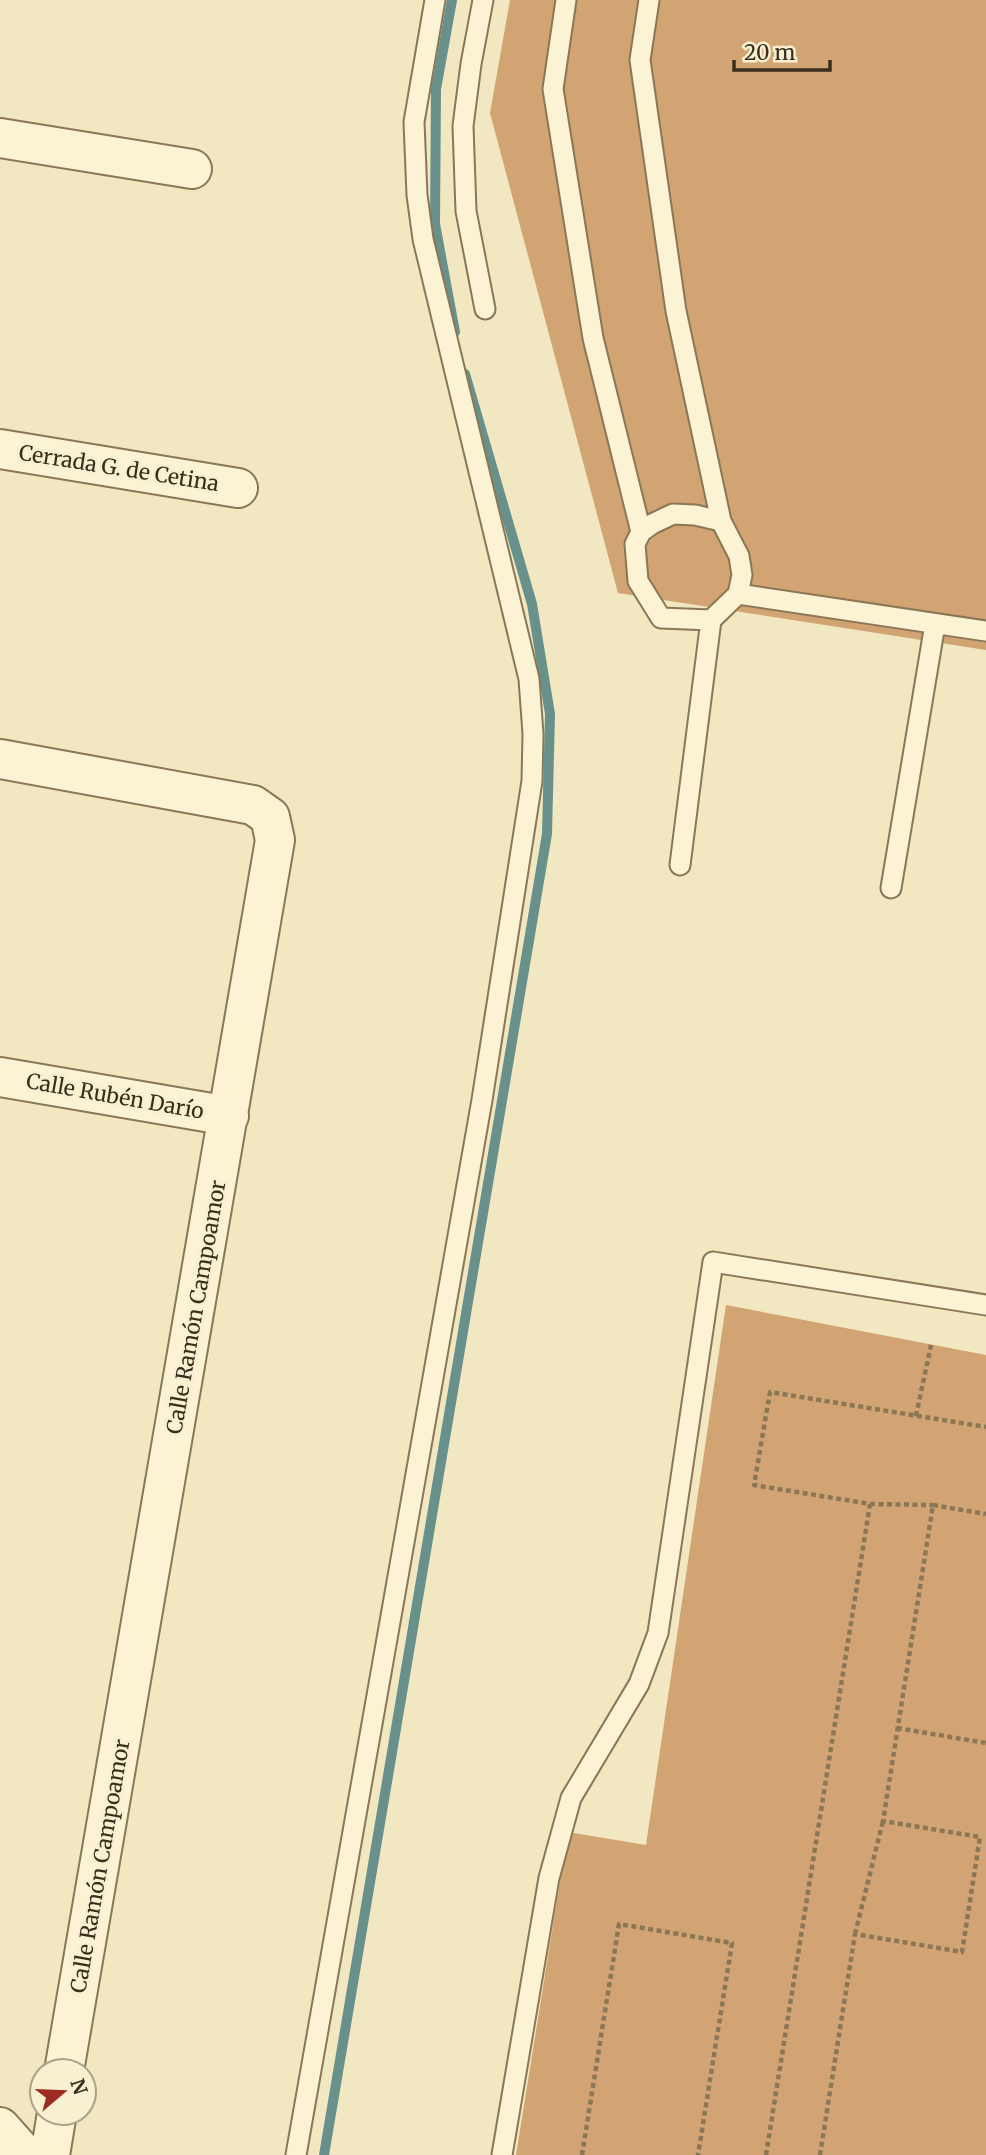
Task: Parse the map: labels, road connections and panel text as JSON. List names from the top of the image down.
{
  "streets": {
    "street": ["Cerrada G. de Cetina", "Calle Rubén Darío", "Calle Ramón Campoamor"]
  },
  "crossings": [
    ["Calle Rubén Darío", "Calle Ramón Campoamor"]
  ],
  "scale_bar": "20 m",
  "north": "right"
}
